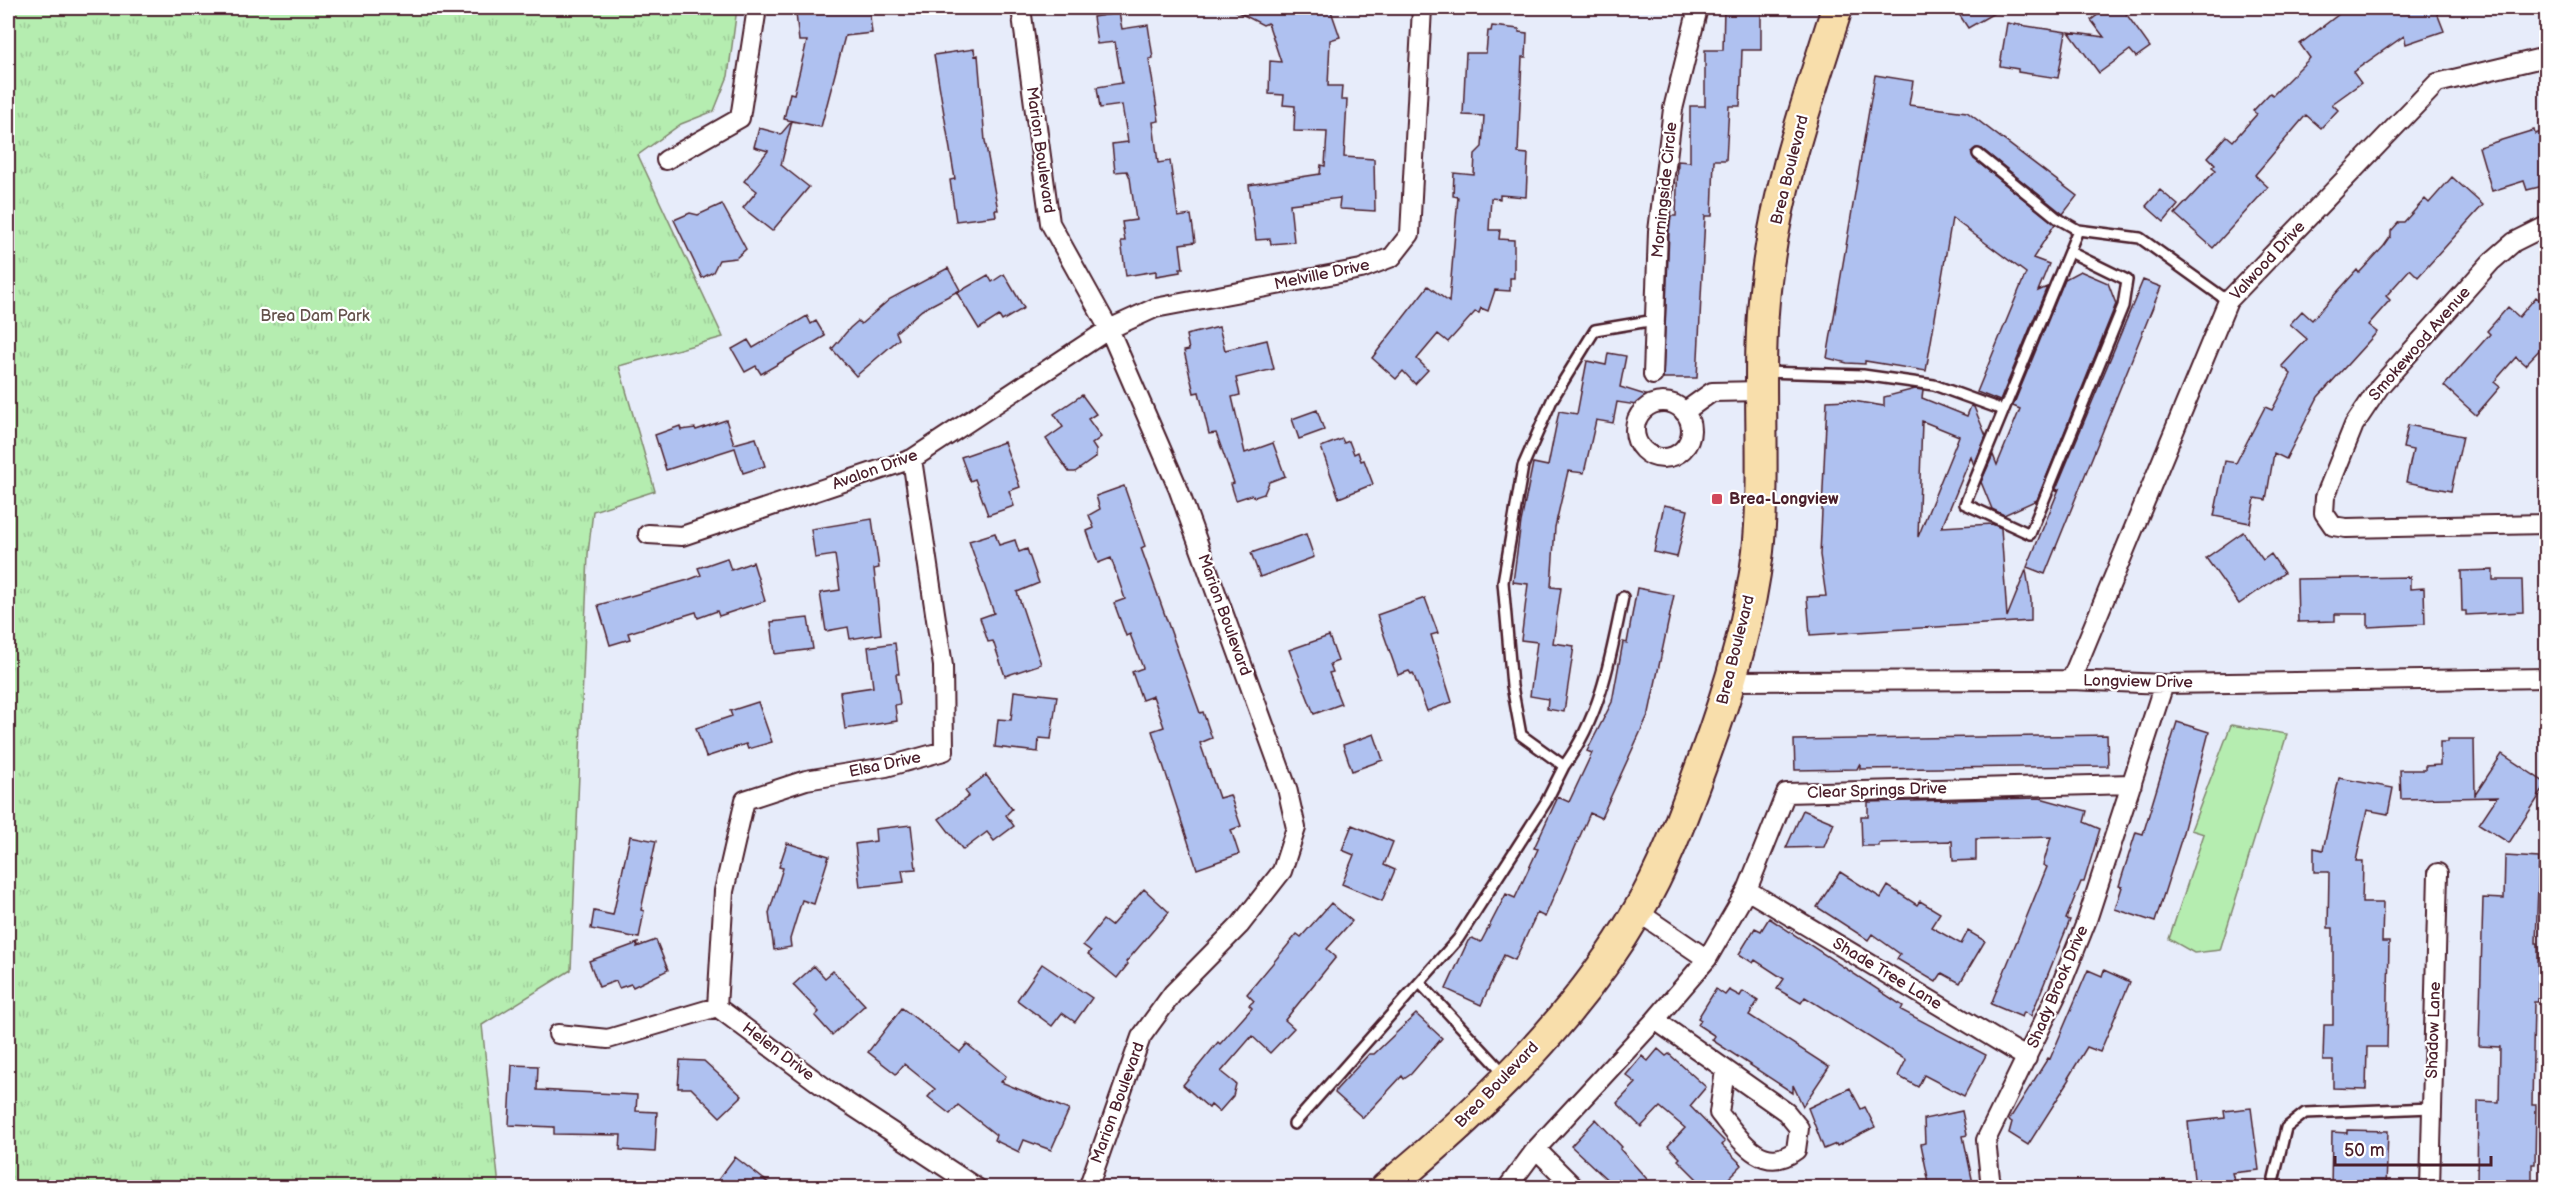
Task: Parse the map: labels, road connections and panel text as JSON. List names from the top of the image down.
{
  "streets": {
    "main road": ["Brea Boulevard"],
    "street": [
      "Marion Boulevard",
      "Morningside Circle",
      "Valwood Drive",
      "Melville Drive",
      "Smokewood Avenue",
      "Avalon Drive",
      "Longview Drive",
      "Elsa Drive",
      "Clear Springs Drive",
      "Shade Tree Lane",
      "Shady Brook Drive",
      "Shadow Lane",
      "Helen Drive"
    ]
  },
  "crossings": [
    ["Marion Boulevard", "Melville Drive"],
    ["Marion Boulevard", "Avalon Drive"],
    ["Brea Boulevard", "Longview Drive"],
    ["Valwood Drive", "Longview Drive"],
    ["Melville Drive", "Avalon Drive"],
    ["Avalon Drive", "Elsa Drive"],
    ["Longview Drive", "Shady Brook Drive"],
    ["Elsa Drive", "Helen Drive"],
    ["Clear Springs Drive", "Shade Tree Lane"],
    ["Clear Springs Drive", "Shady Brook Drive"],
    ["Shade Tree Lane", "Shady Brook Drive"]
  ],
  "parks": ["Brea Dam Park"],
  "places": {
    "transit": ["Brea-Longview"]
  },
  "scale_bar": "50 m"
}
